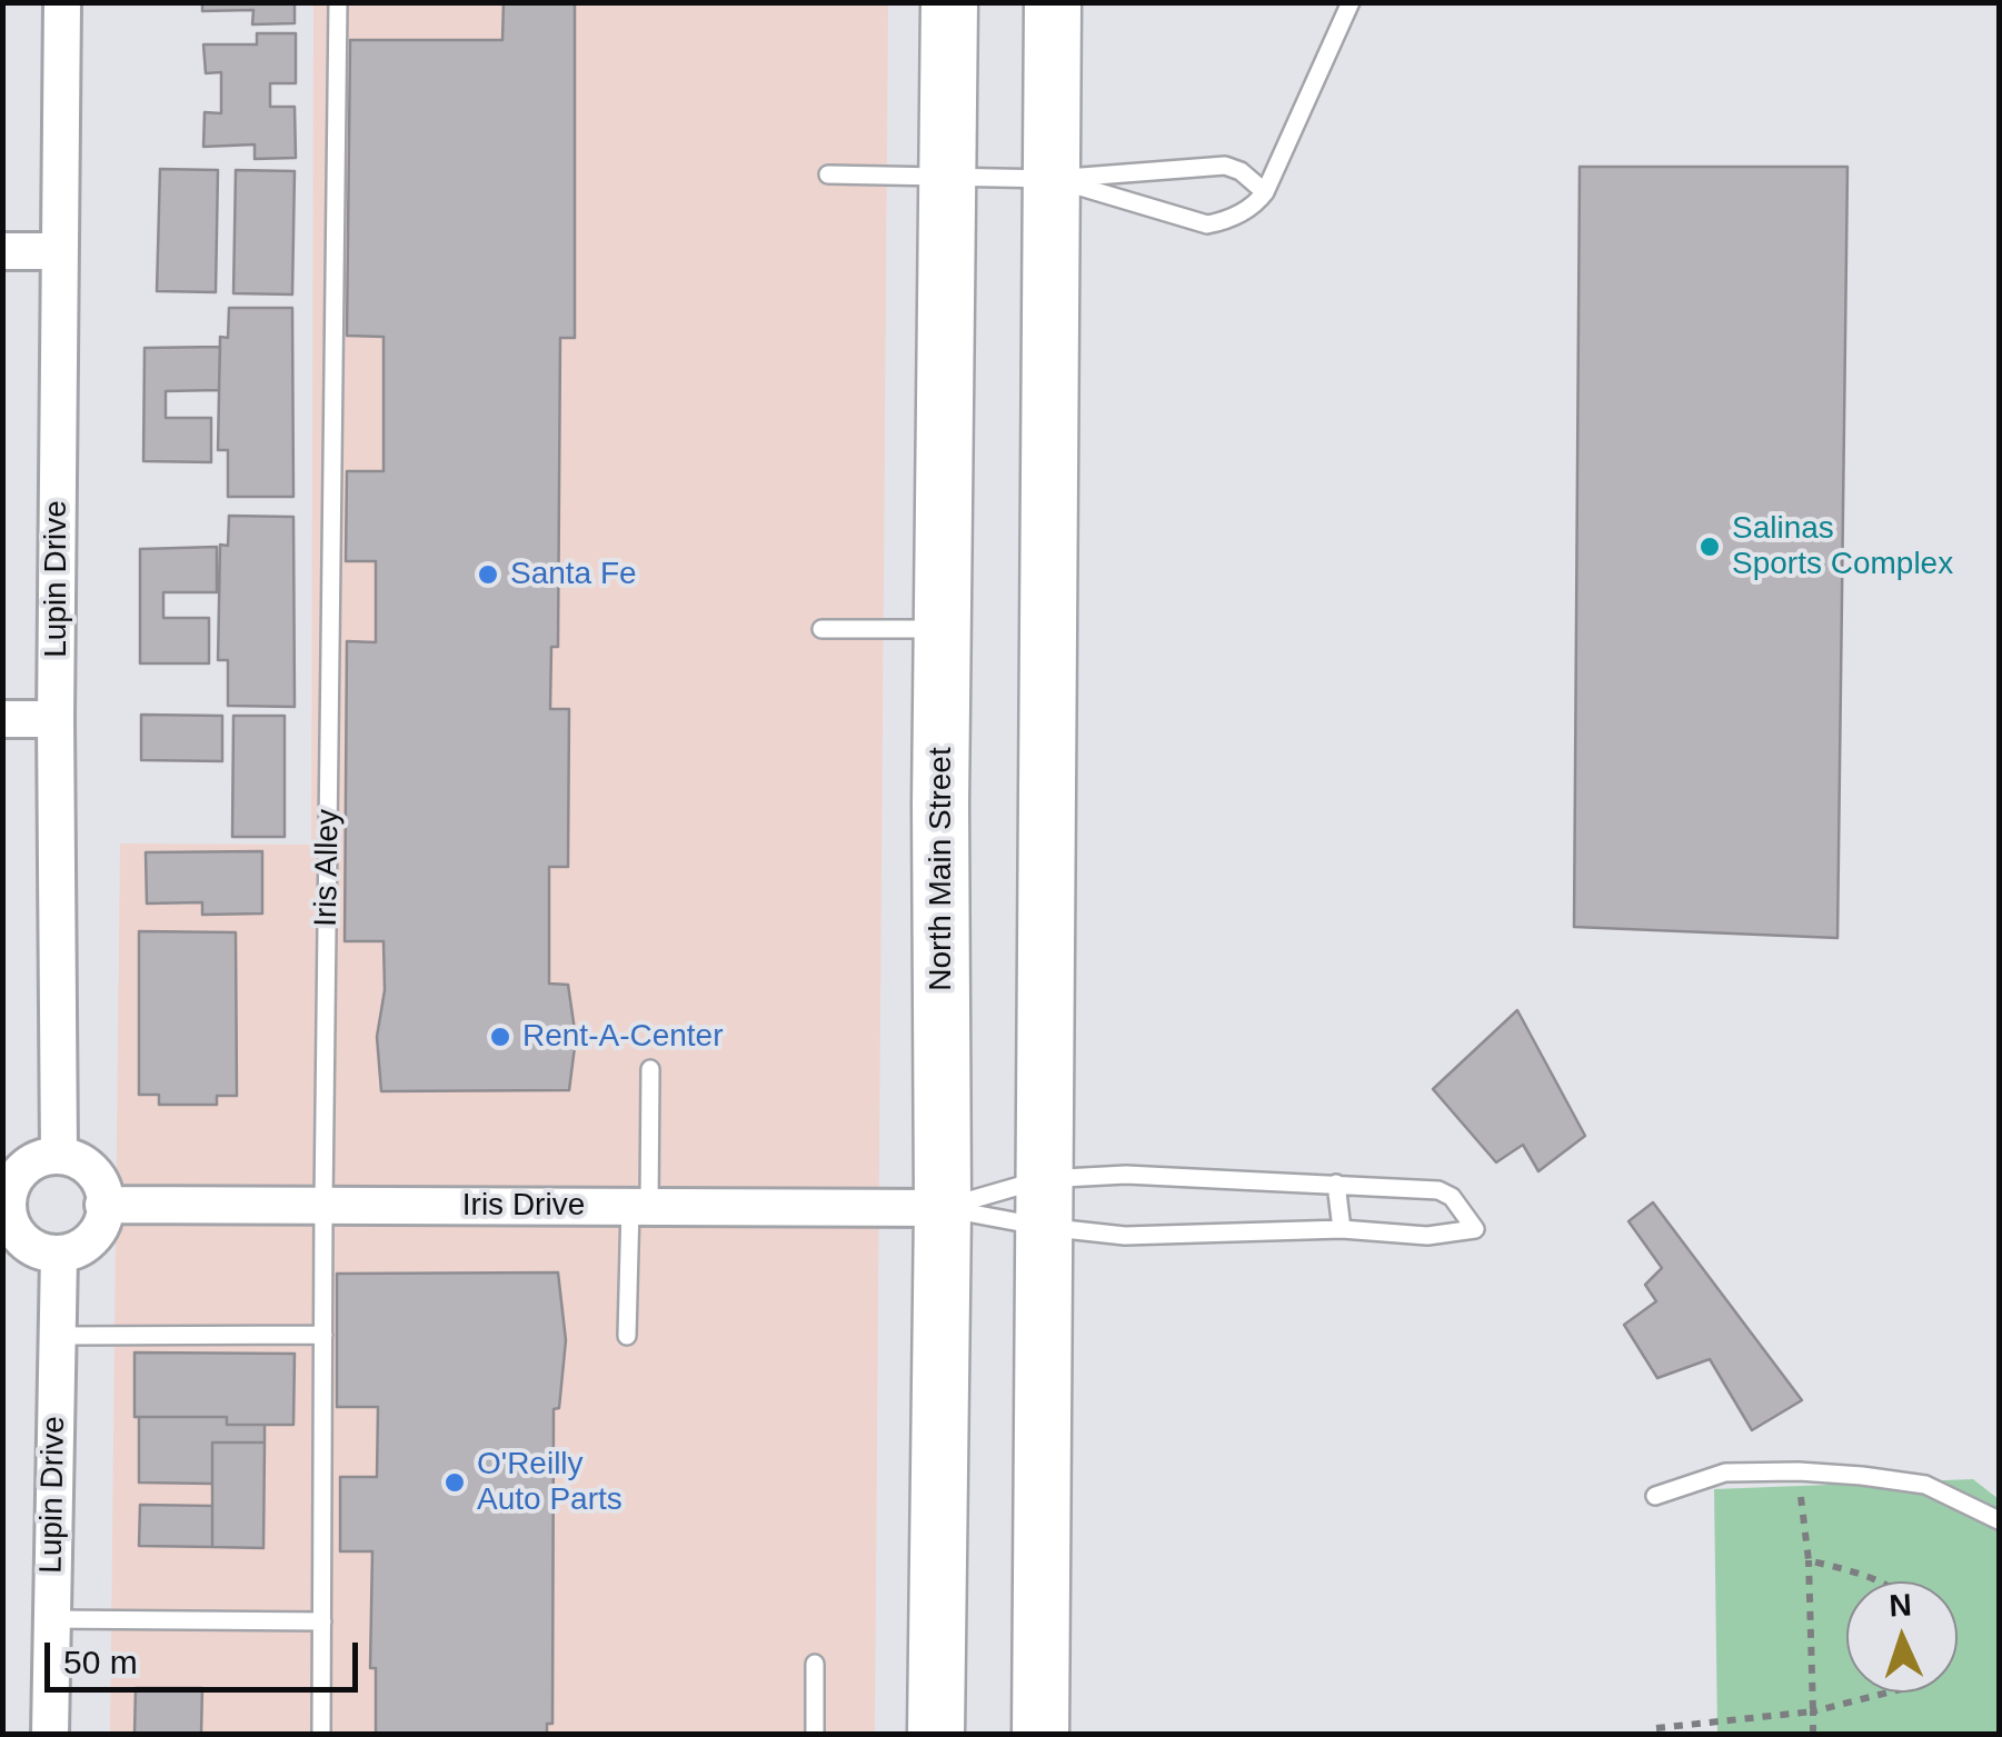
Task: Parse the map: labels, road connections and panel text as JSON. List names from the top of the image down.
{
  "streets": {
    "main road": ["North Main Street"],
    "street": ["Lupin Drive", "Iris Drive"],
    "lane": ["Iris Alley"]
  },
  "crossings": [
    ["Lupin Drive", "Iris Drive"],
    ["Iris Alley", "Iris Drive"],
    ["North Main Street", "Iris Drive"]
  ],
  "places": [
    "Salinas Sports Complex",
    "Santa Fe",
    "Rent-A-Center",
    "O'Reilly Auto Parts"
  ],
  "scale_bar": "50 m",
  "north": "top"
}
